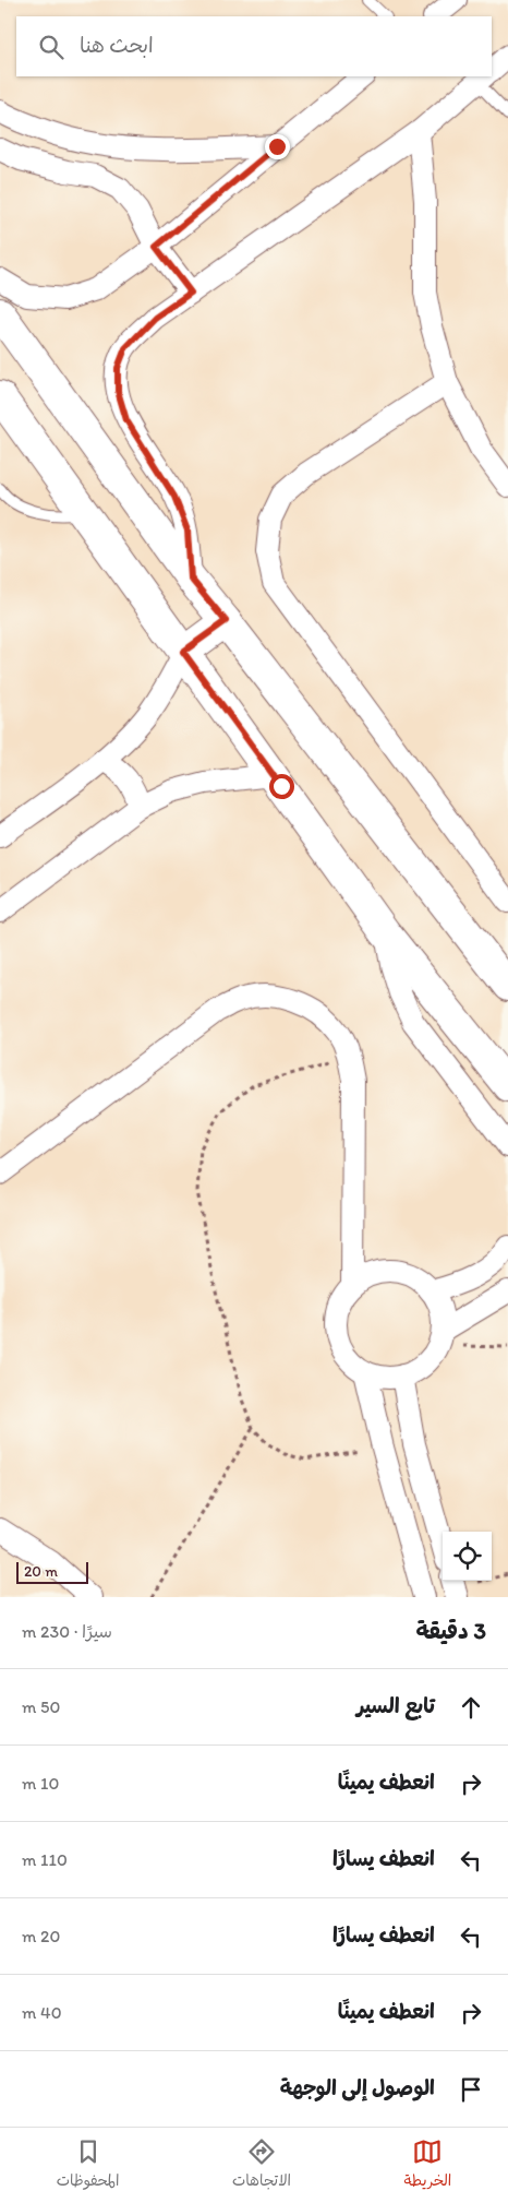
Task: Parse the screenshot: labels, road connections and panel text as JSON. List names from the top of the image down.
{
  "scale_bar": "20 m",
  "page": {
    "search": "ابحث هنا",
    "scale": "20 m",
    "heading": ["3 دقيقة", "سيرًا · 230 m"],
    "list": [
      ["تابع السير", "50 m"],
      ["انعطف يمينًا", "10 m"],
      ["انعطف يسارًا", "110 m"],
      ["انعطف يسارًا", "20 m"],
      ["انعطف يمينًا", "40 m"],
      "الوصول إلى الوجهة"
    ],
    "nav": ["الخريطة", "الاتجاهات", "المحفوظات"]
  }
}
